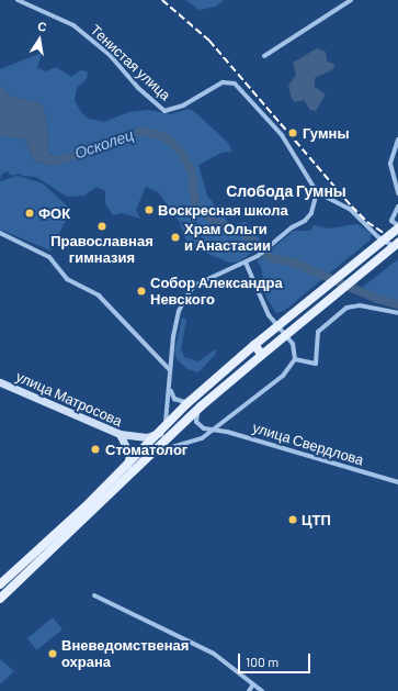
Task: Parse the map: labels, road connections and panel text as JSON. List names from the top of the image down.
{
  "streets": {
    "main road": ["улица Матросова"],
    "street": ["Тенистая улица", "улица Свердлова"]
  },
  "districts": ["Слобода Гумны"],
  "water": ["Осколец"],
  "places": [
    "Гумны",
    "Воскресная школа",
    "ФОК",
    "Православная гимназия",
    "Храм Ольги и Анастасии",
    "Собор Александра Невского",
    "Стоматолог",
    "ЦТП",
    "Вневедомственая охрана"
  ],
  "scale_bar": "100 m",
  "north": "top"
}
